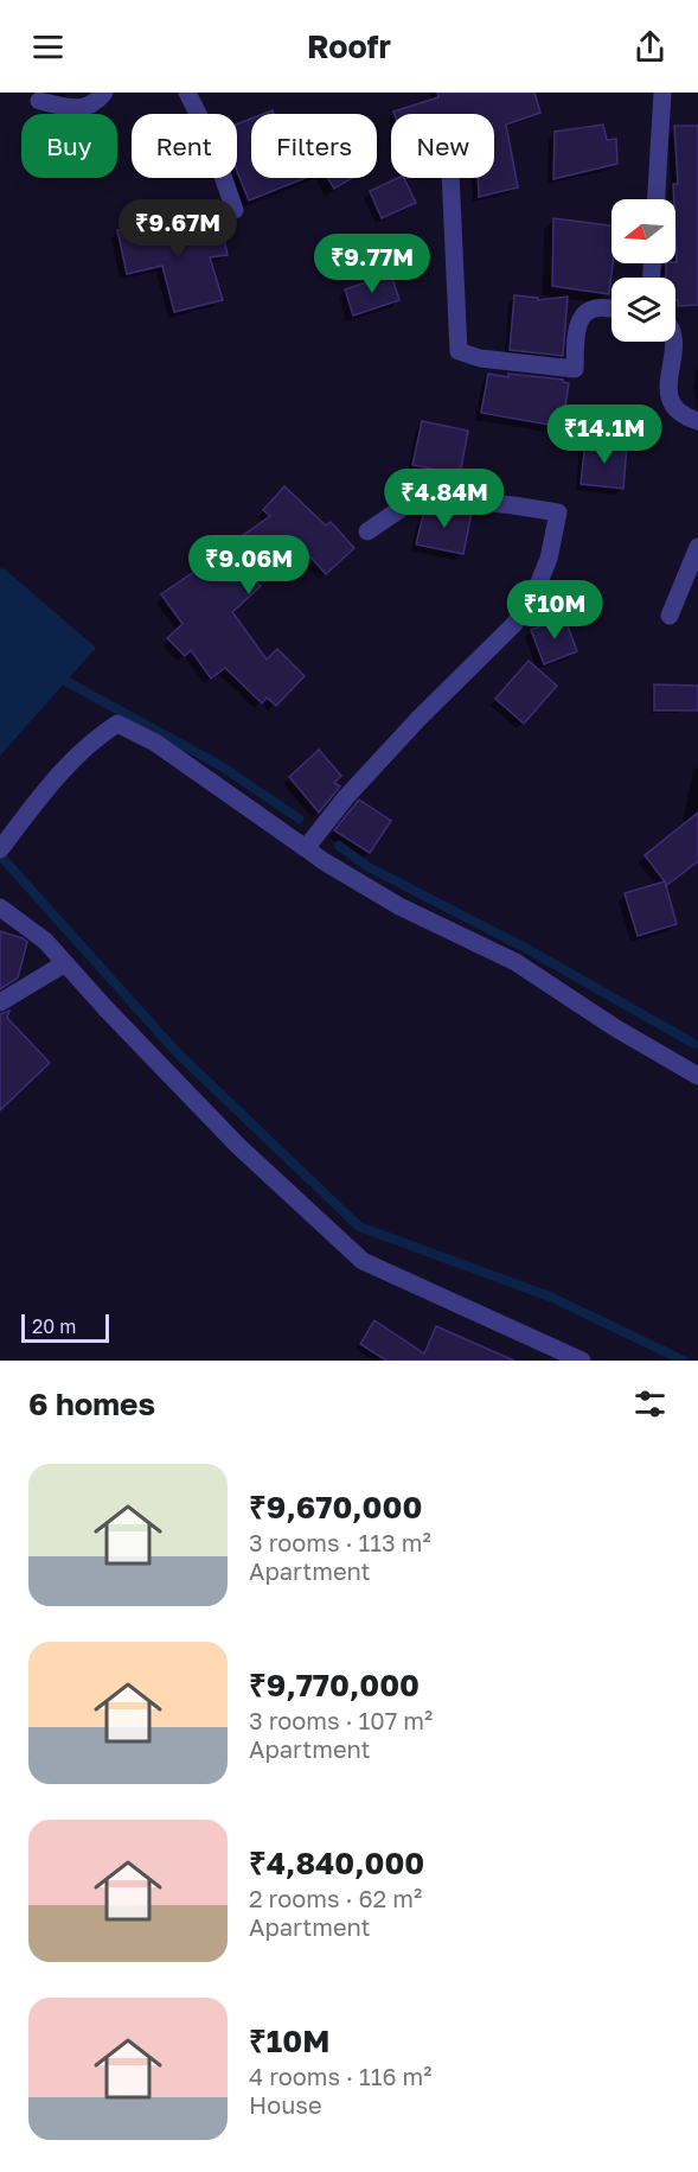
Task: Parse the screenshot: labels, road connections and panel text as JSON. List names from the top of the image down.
{
  "scale_bar": "20 m",
  "north": "left",
  "page": {
    "header": "Roofr",
    "chip": [
      "Buy",
      "Rent",
      "Filters",
      "New"
    ],
    "price": [
      "₹9.67M",
      "₹9.77M",
      "₹14.1M",
      "₹4.84M",
      "₹9.06M",
      "₹10M"
    ],
    "scale": "20 m",
    "heading": "6 homes",
    "list": [
      {
        "name": "₹9,670,000",
        "note": "3 rooms · 113 m² · Apartment"
      },
      {
        "name": "₹9,770,000",
        "note": "3 rooms · 107 m² · Apartment"
      },
      {
        "name": "₹4,840,000",
        "note": "2 rooms · 62 m² · Apartment"
      },
      {
        "name": "₹10M",
        "note": "4 rooms · 116 m² · House"
      }
    ]
  }
}
